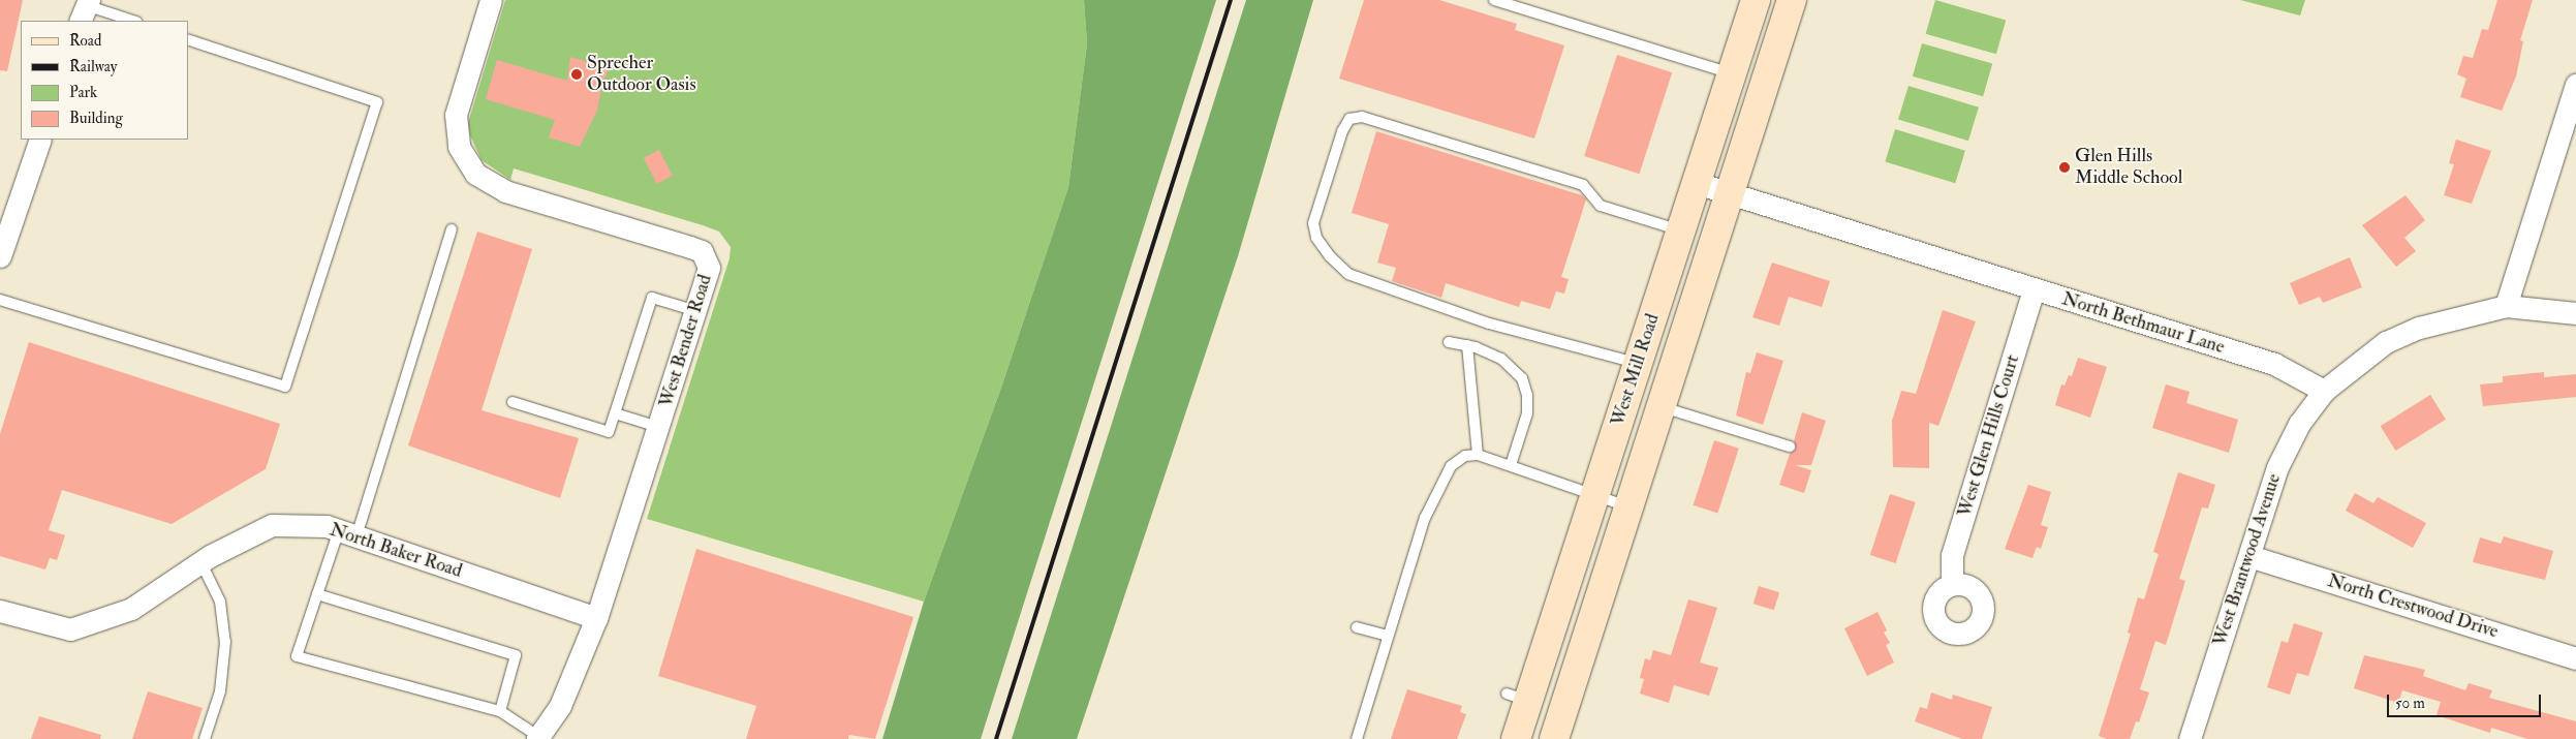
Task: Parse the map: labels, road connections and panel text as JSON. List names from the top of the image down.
{
  "streets": {
    "main road": ["West Mill Road"],
    "street": [
      "North Bethmaur Lane",
      "West Bender Road",
      "West Glen Hills Court",
      "North Baker Road",
      "West Brantwood Avenue",
      "North Crestwood Drive"
    ]
  },
  "crossings": [
    ["North Bethmaur Lane", "West Mill Road"],
    ["North Bethmaur Lane", "West Glen Hills Court"],
    ["North Bethmaur Lane", "West Brantwood Avenue"],
    ["West Bender Road", "North Baker Road"],
    ["West Brantwood Avenue", "North Crestwood Drive"]
  ],
  "places": ["Sprecher Outdoor Oasis", "Glen Hills Middle School"],
  "legend": [
    "Road",
    "Railway",
    "Park",
    "Building"
  ],
  "scale_bar": "50 m"
}
